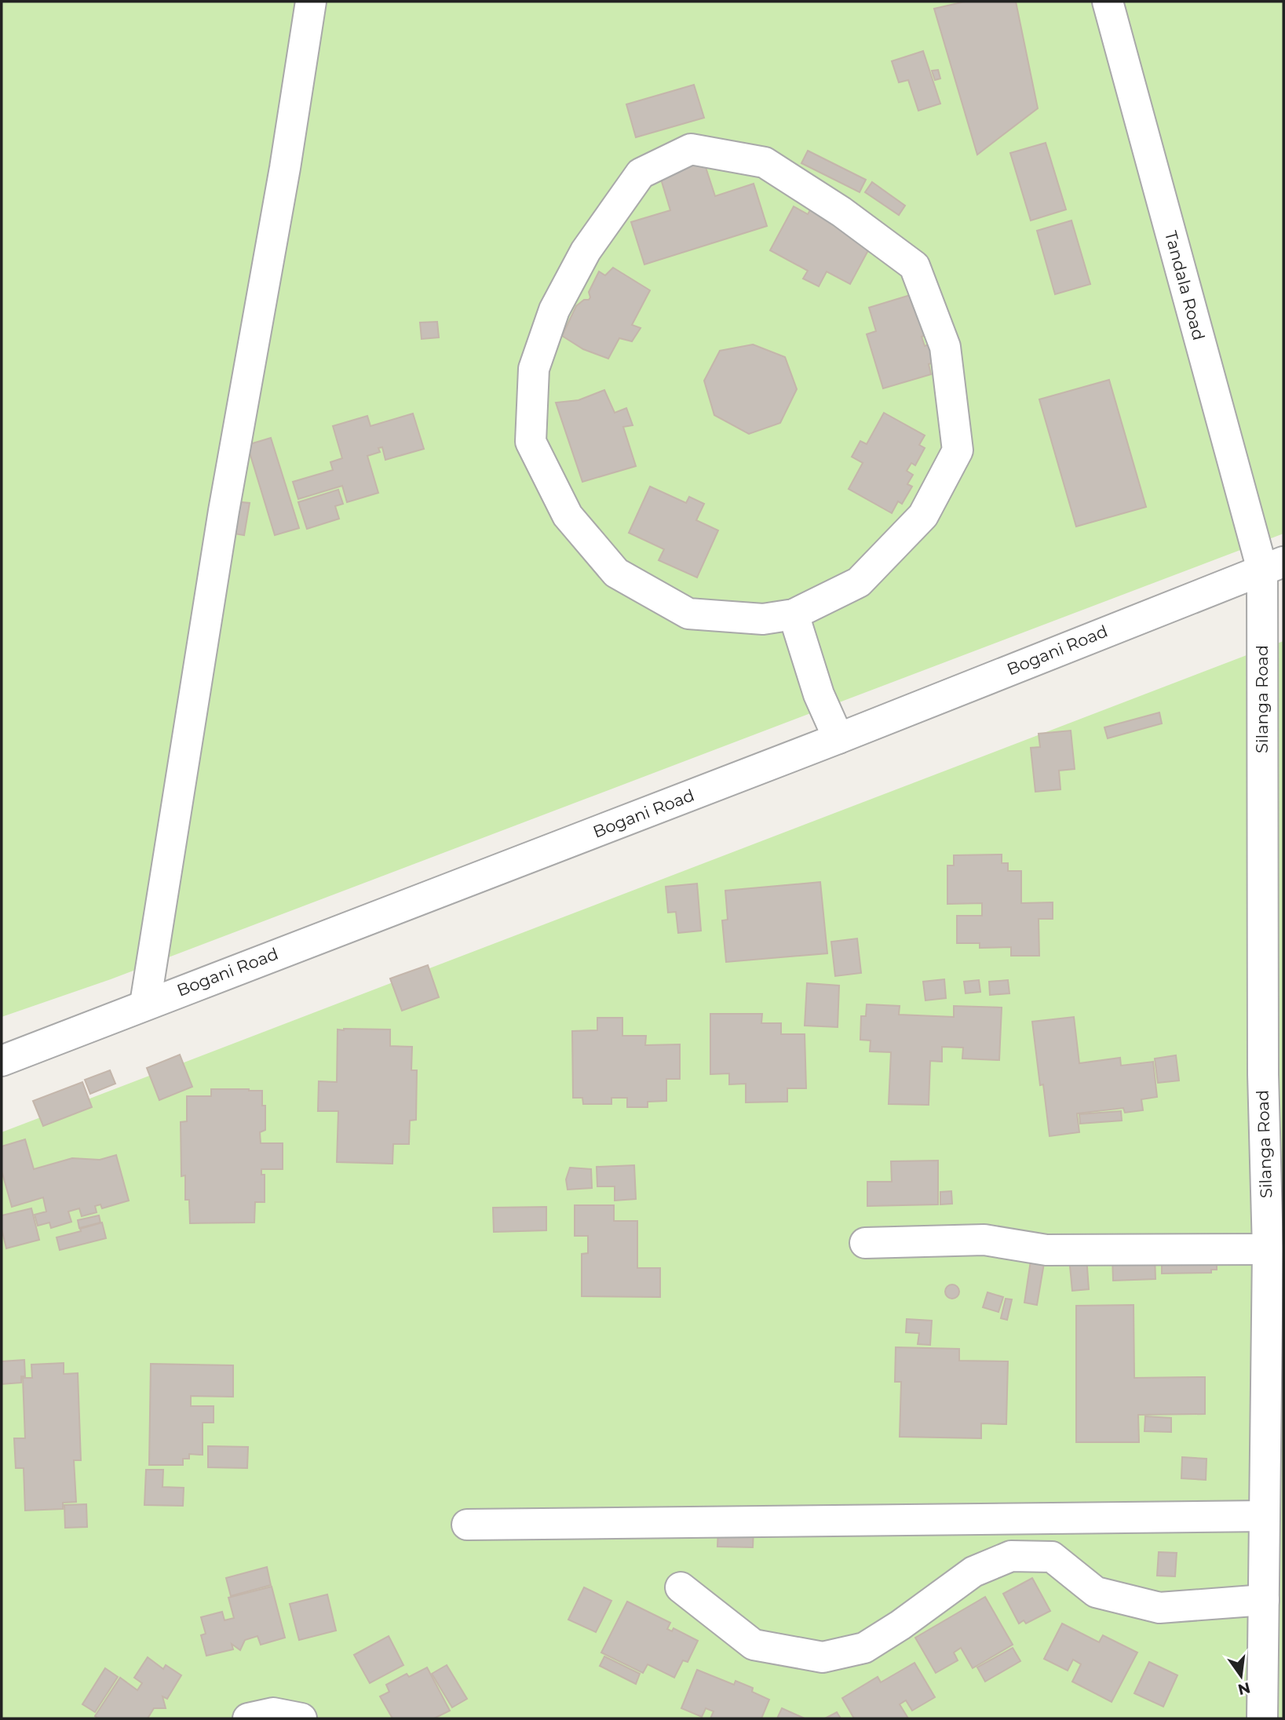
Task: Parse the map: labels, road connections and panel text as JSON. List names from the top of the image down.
{
  "streets": {
    "street": ["Tandala Road", "Bogani Road", "Silanga Road"]
  },
  "crossings": [
    ["Tandala Road", "Bogani Road"],
    ["Tandala Road", "Silanga Road"],
    ["Bogani Road", "Silanga Road"]
  ],
  "north": "bottom"
}
